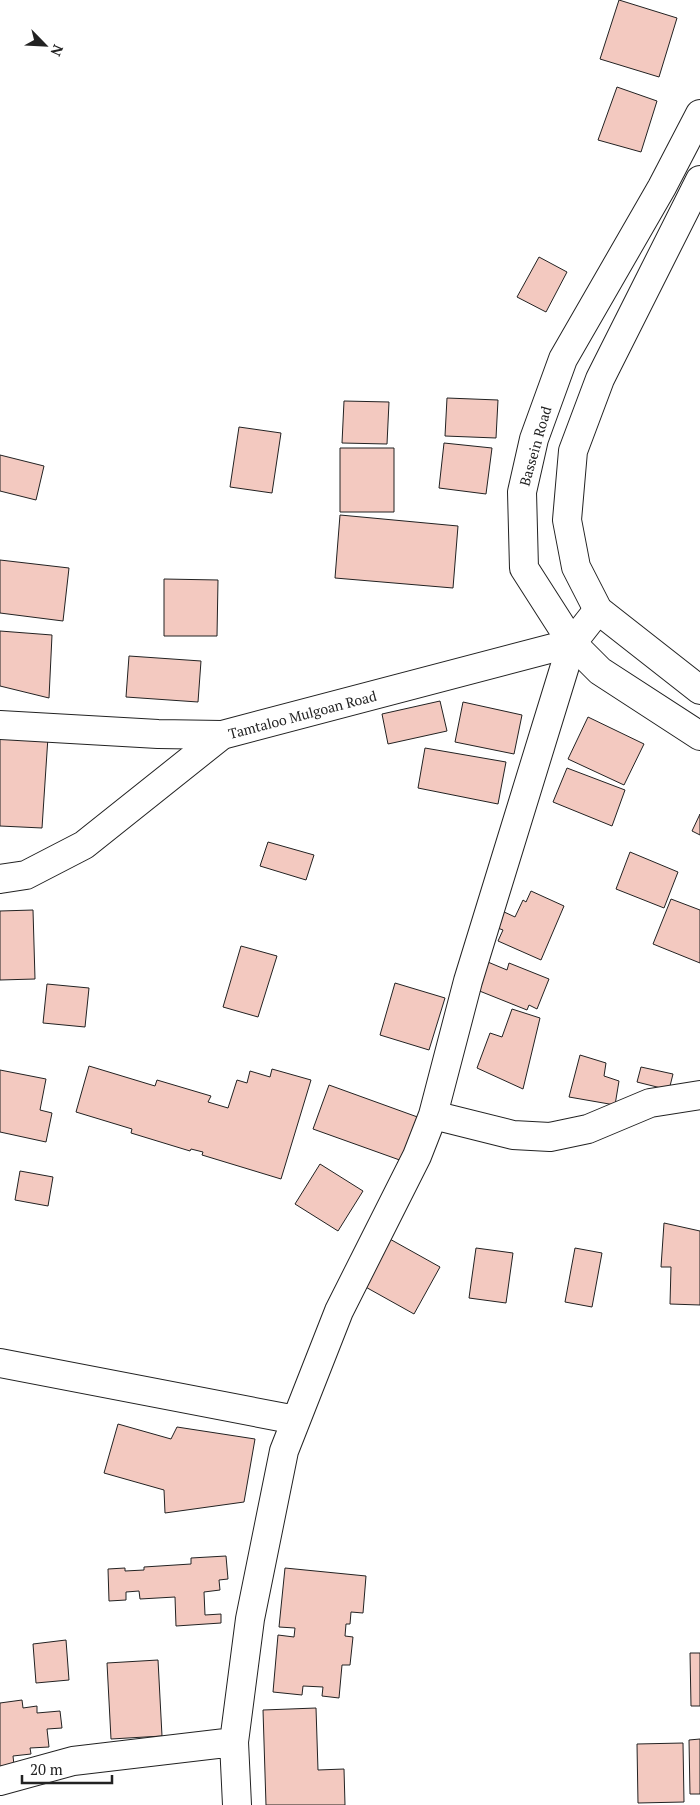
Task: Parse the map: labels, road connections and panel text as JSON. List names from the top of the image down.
{
  "streets": {
    "street": ["Bassein Road", "Tamtaloo Mulgoan Road"]
  },
  "crossings": [
    ["Bassein Road", "Tamtaloo Mulgoan Road"]
  ],
  "scale_bar": "20 m",
  "north": "bottom right"
}
